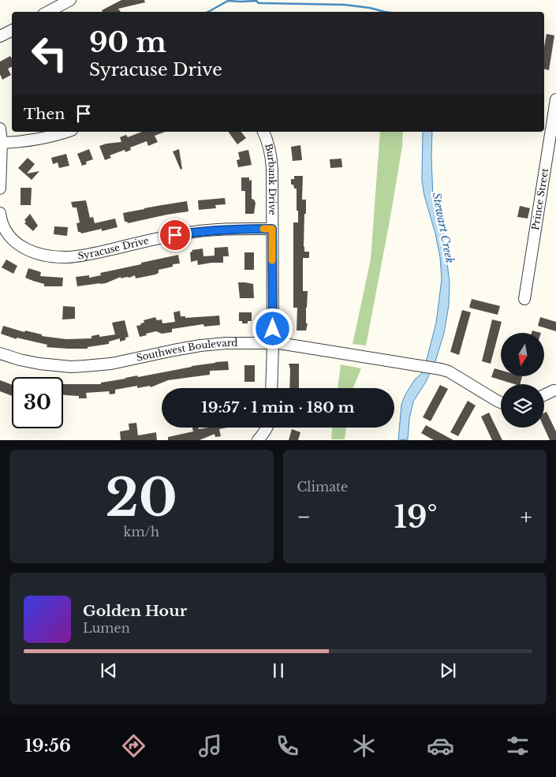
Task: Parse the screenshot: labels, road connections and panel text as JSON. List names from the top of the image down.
{
  "streets": {
    "street": [
      "Burbank Drive",
      "Prince Street",
      "Syracuse Drive",
      "Southwest Boulevard"
    ]
  },
  "crossings": [
    ["Burbank Drive", "Syracuse Drive"],
    ["Burbank Drive", "Southwest Boulevard"]
  ],
  "water": ["Stewart Creek"],
  "north": "bottom",
  "page": {
    "turn": ["90 m", "Syracuse Drive"],
    "then": "Then",
    "limit": "30",
    "trip": "19:57 · 1 min · 180 m",
    "tile": [
      ["20", "km/h"],
      "Climate"
    ],
    "heat": ["−", "19°", "+"],
    "song": ["Golden Hour", "Lumen"],
    "tabs": "19:56"
  }
}
